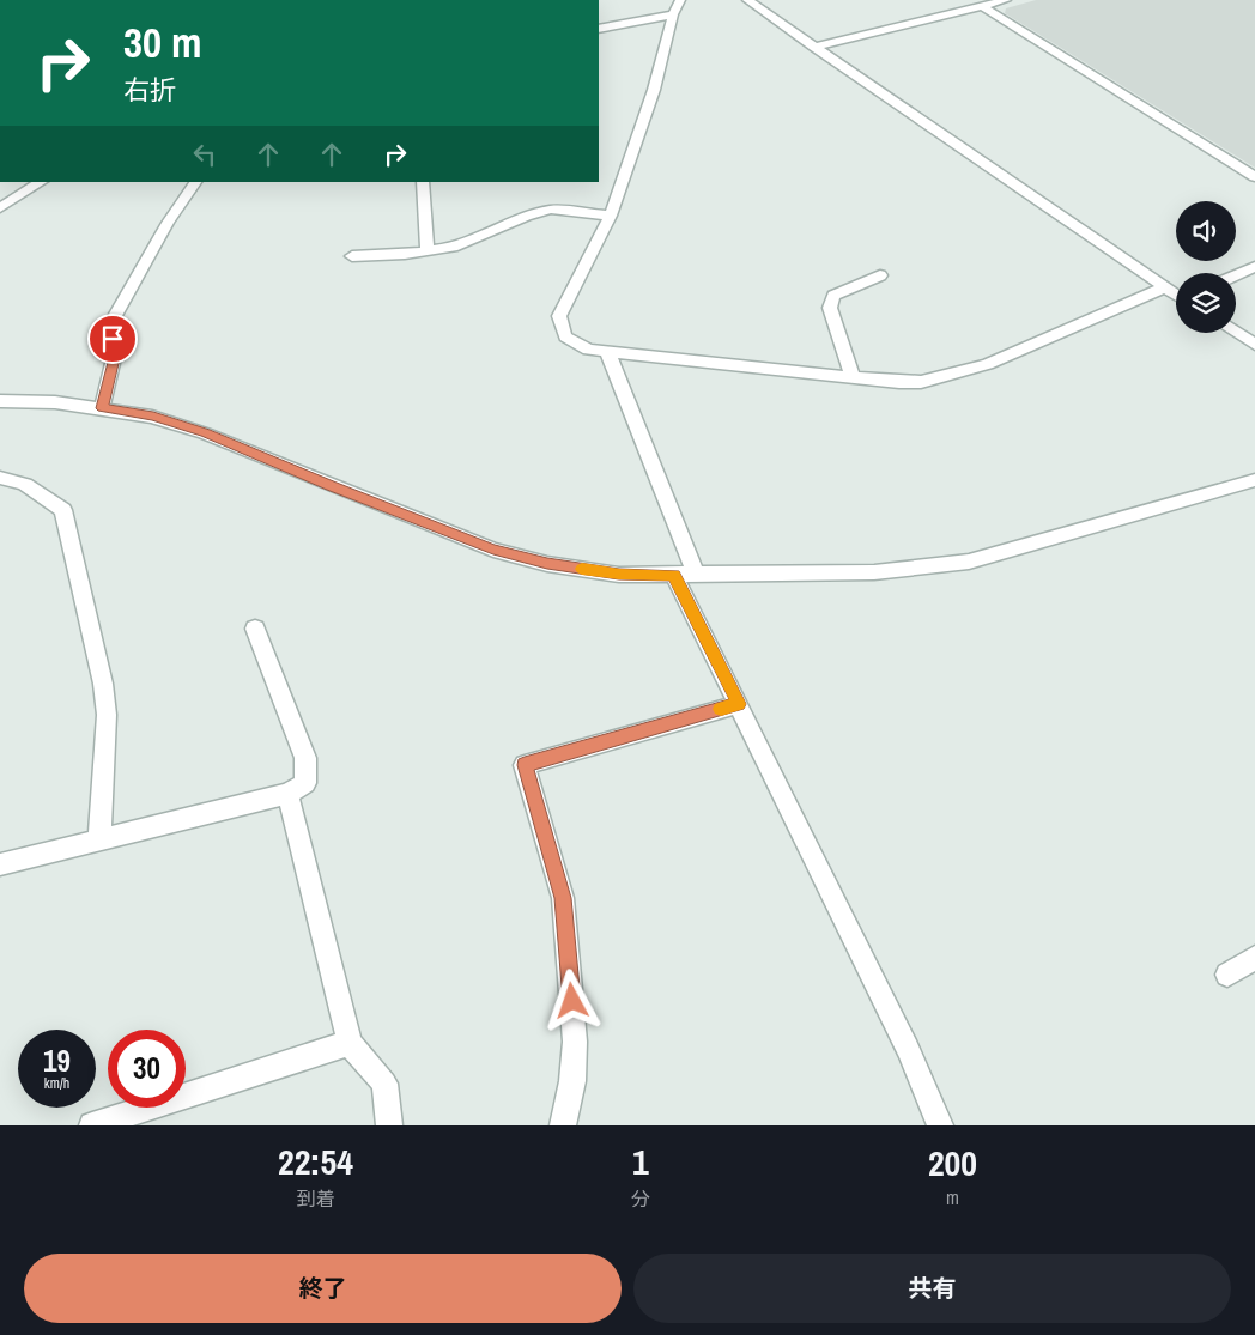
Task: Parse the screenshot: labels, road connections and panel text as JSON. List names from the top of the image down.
{
  "page": {
    "turn": ["30 m", "右折"],
    "speed": "19 km/h",
    "limit": "30",
    "eta": [
      "22:54",
      "到着",
      "1",
      "分",
      "200",
      "m"
    ],
    "buttons": ["終了", "共有"]
  }
}
